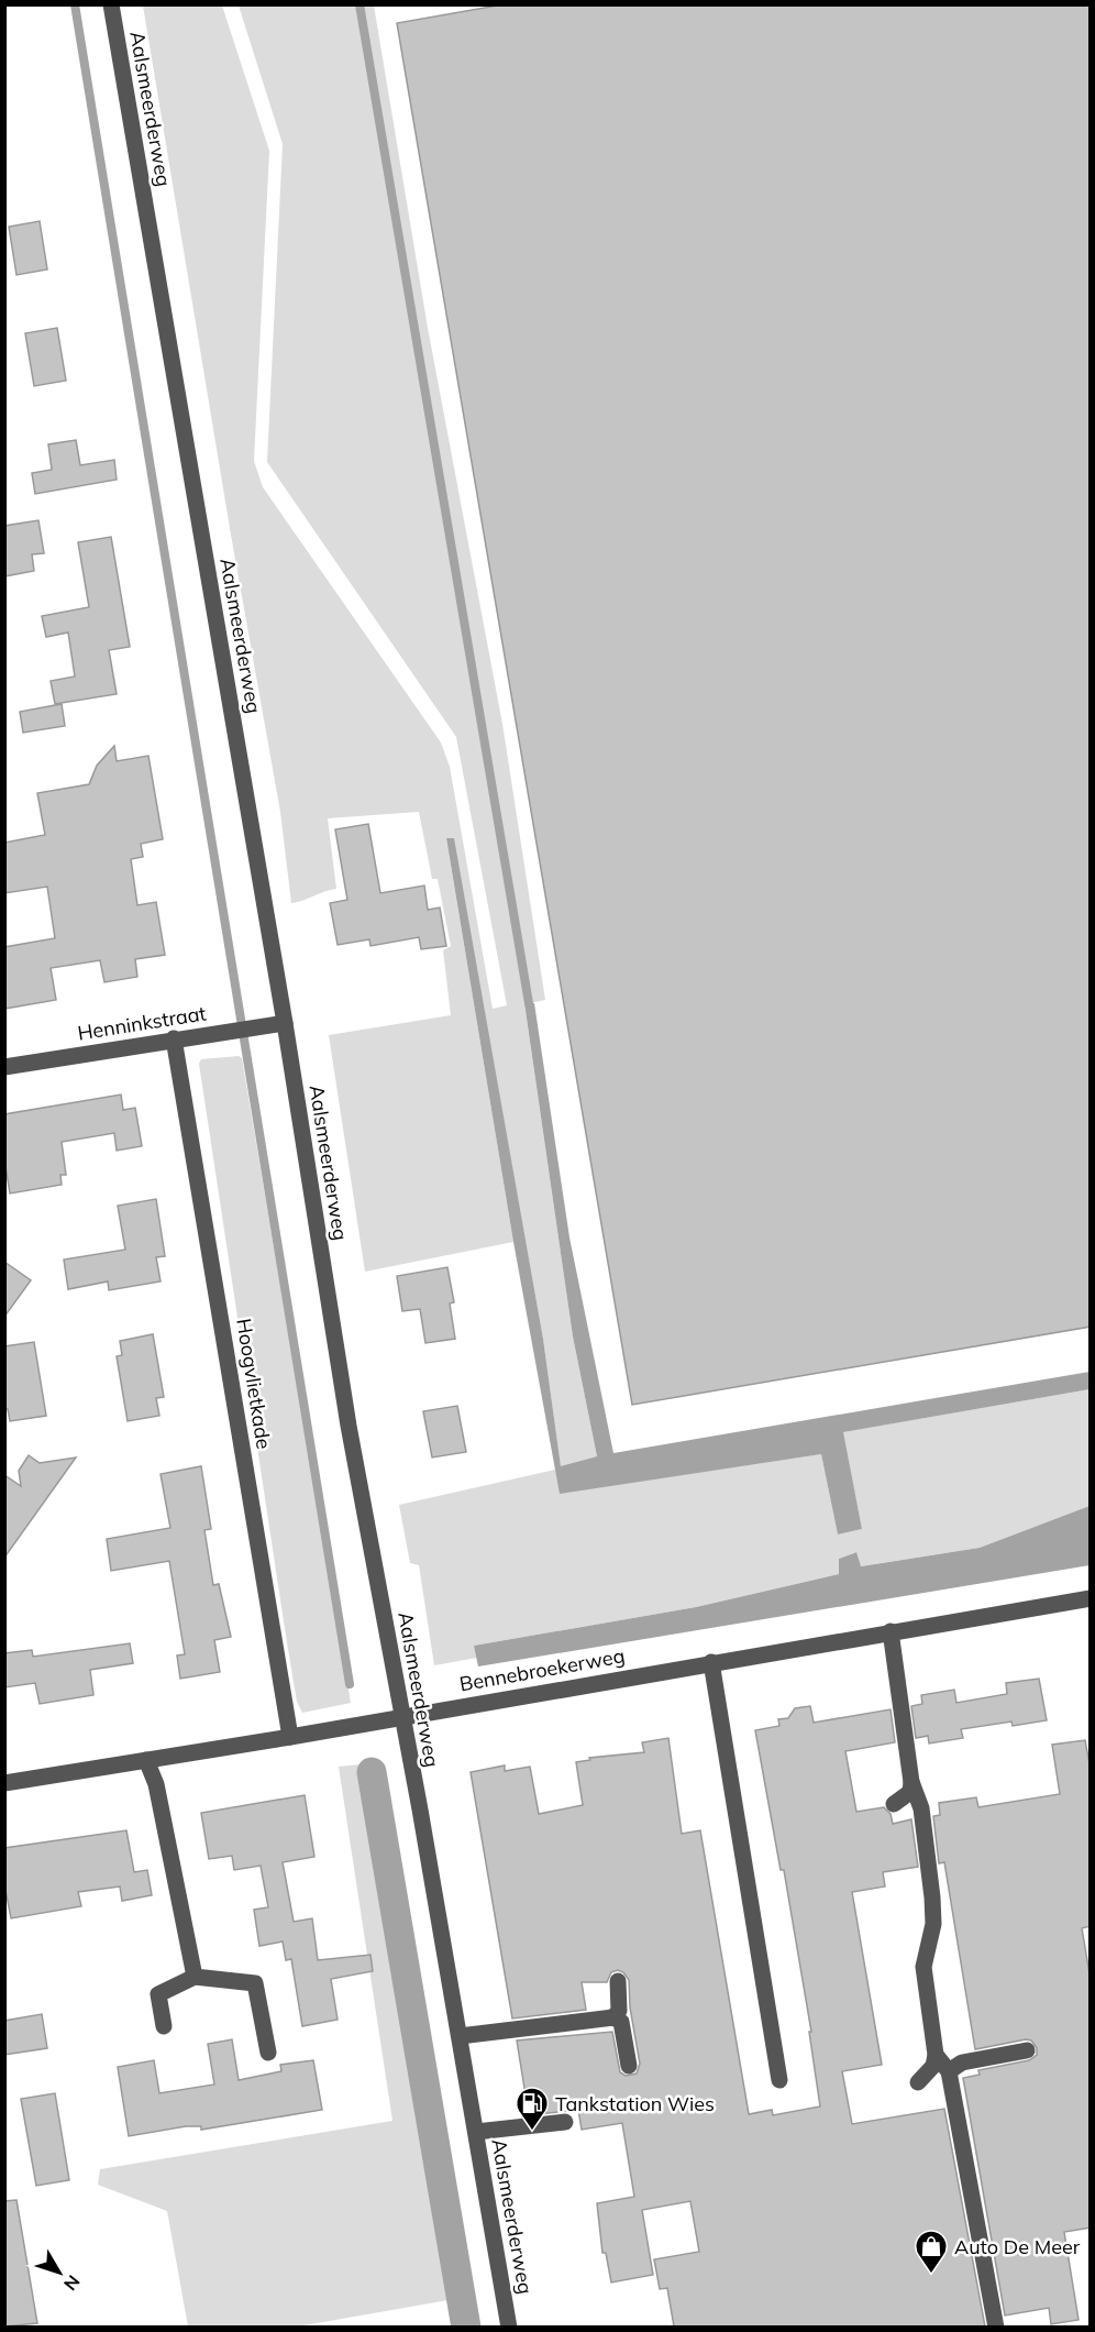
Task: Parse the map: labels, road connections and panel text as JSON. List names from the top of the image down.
{
  "streets": {
    "street": [
      "Aalsmeerderweg",
      "Henninkstraat",
      "Hoogvlietkade",
      "Bennebroekerweg"
    ]
  },
  "crossings": [
    ["Aalsmeerderweg", "Henninkstraat"],
    ["Aalsmeerderweg", "Bennebroekerweg"],
    ["Henninkstraat", "Hoogvlietkade"],
    ["Hoogvlietkade", "Bennebroekerweg"]
  ],
  "places": {
    "fuel station": ["Tankstation Wies"],
    "shop": ["Auto De Meer"]
  },
  "north": "bottom right"
}
